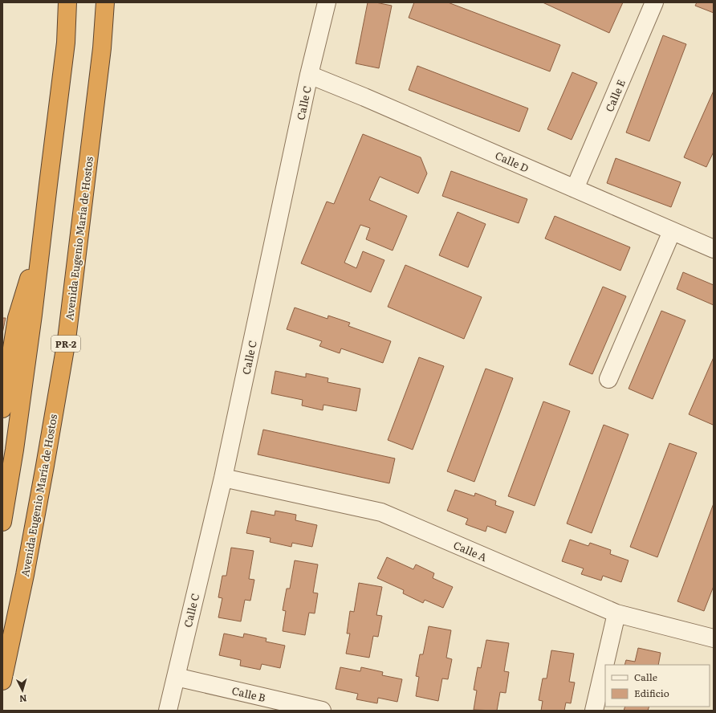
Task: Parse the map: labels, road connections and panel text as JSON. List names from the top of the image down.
{
  "streets": {
    "highway": ["Avenida Eugenio María de Hostos", "PR-2"],
    "street": [
      "Calle E",
      "Calle C",
      "Calle D",
      "Calle A",
      "Calle B"
    ]
  },
  "crossings": [
    ["Calle E", "Calle D"],
    ["Calle C", "Calle D"],
    ["Calle C", "Calle A"],
    ["Calle C", "Calle B"]
  ],
  "legend": ["Calle", "Edificio"],
  "north": "bottom"
}
